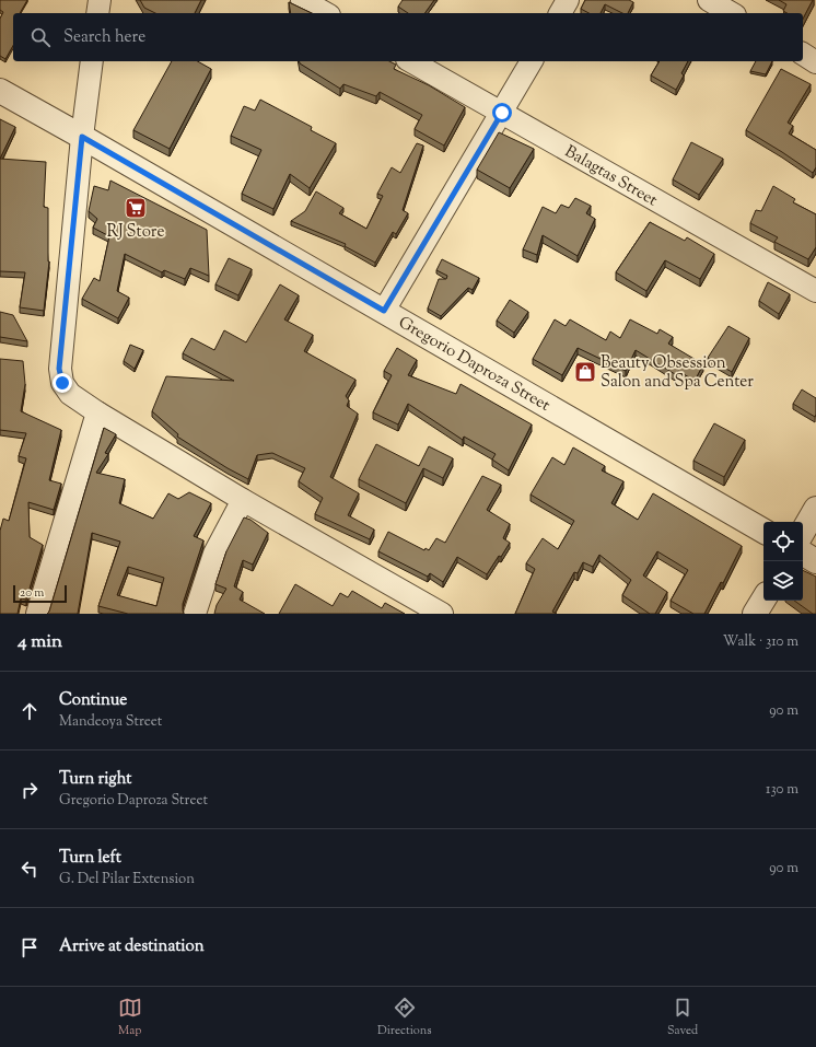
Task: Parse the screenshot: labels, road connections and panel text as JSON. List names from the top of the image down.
{
  "streets": {
    "street": ["Balagtas Street", "Gregorio Daproza Street"]
  },
  "places": {
    "supermarket": ["RJ Store"],
    "shop": ["Beauty Obsession Salon and Spa Center"]
  },
  "scale_bar": "20 m",
  "page": {
    "search": "Search here",
    "scale": "20 m",
    "heading": ["4 min", "Walk · 310 m"],
    "list": [
      ["Continue", "Mandeoya Street", "90 m"],
      ["Turn right", "Gregorio Daproza Street", "130 m"],
      ["Turn left", "G. Del Pilar Extension", "90 m"],
      "Arrive at destination"
    ],
    "nav": ["Map", "Directions", "Saved"]
  }
}
